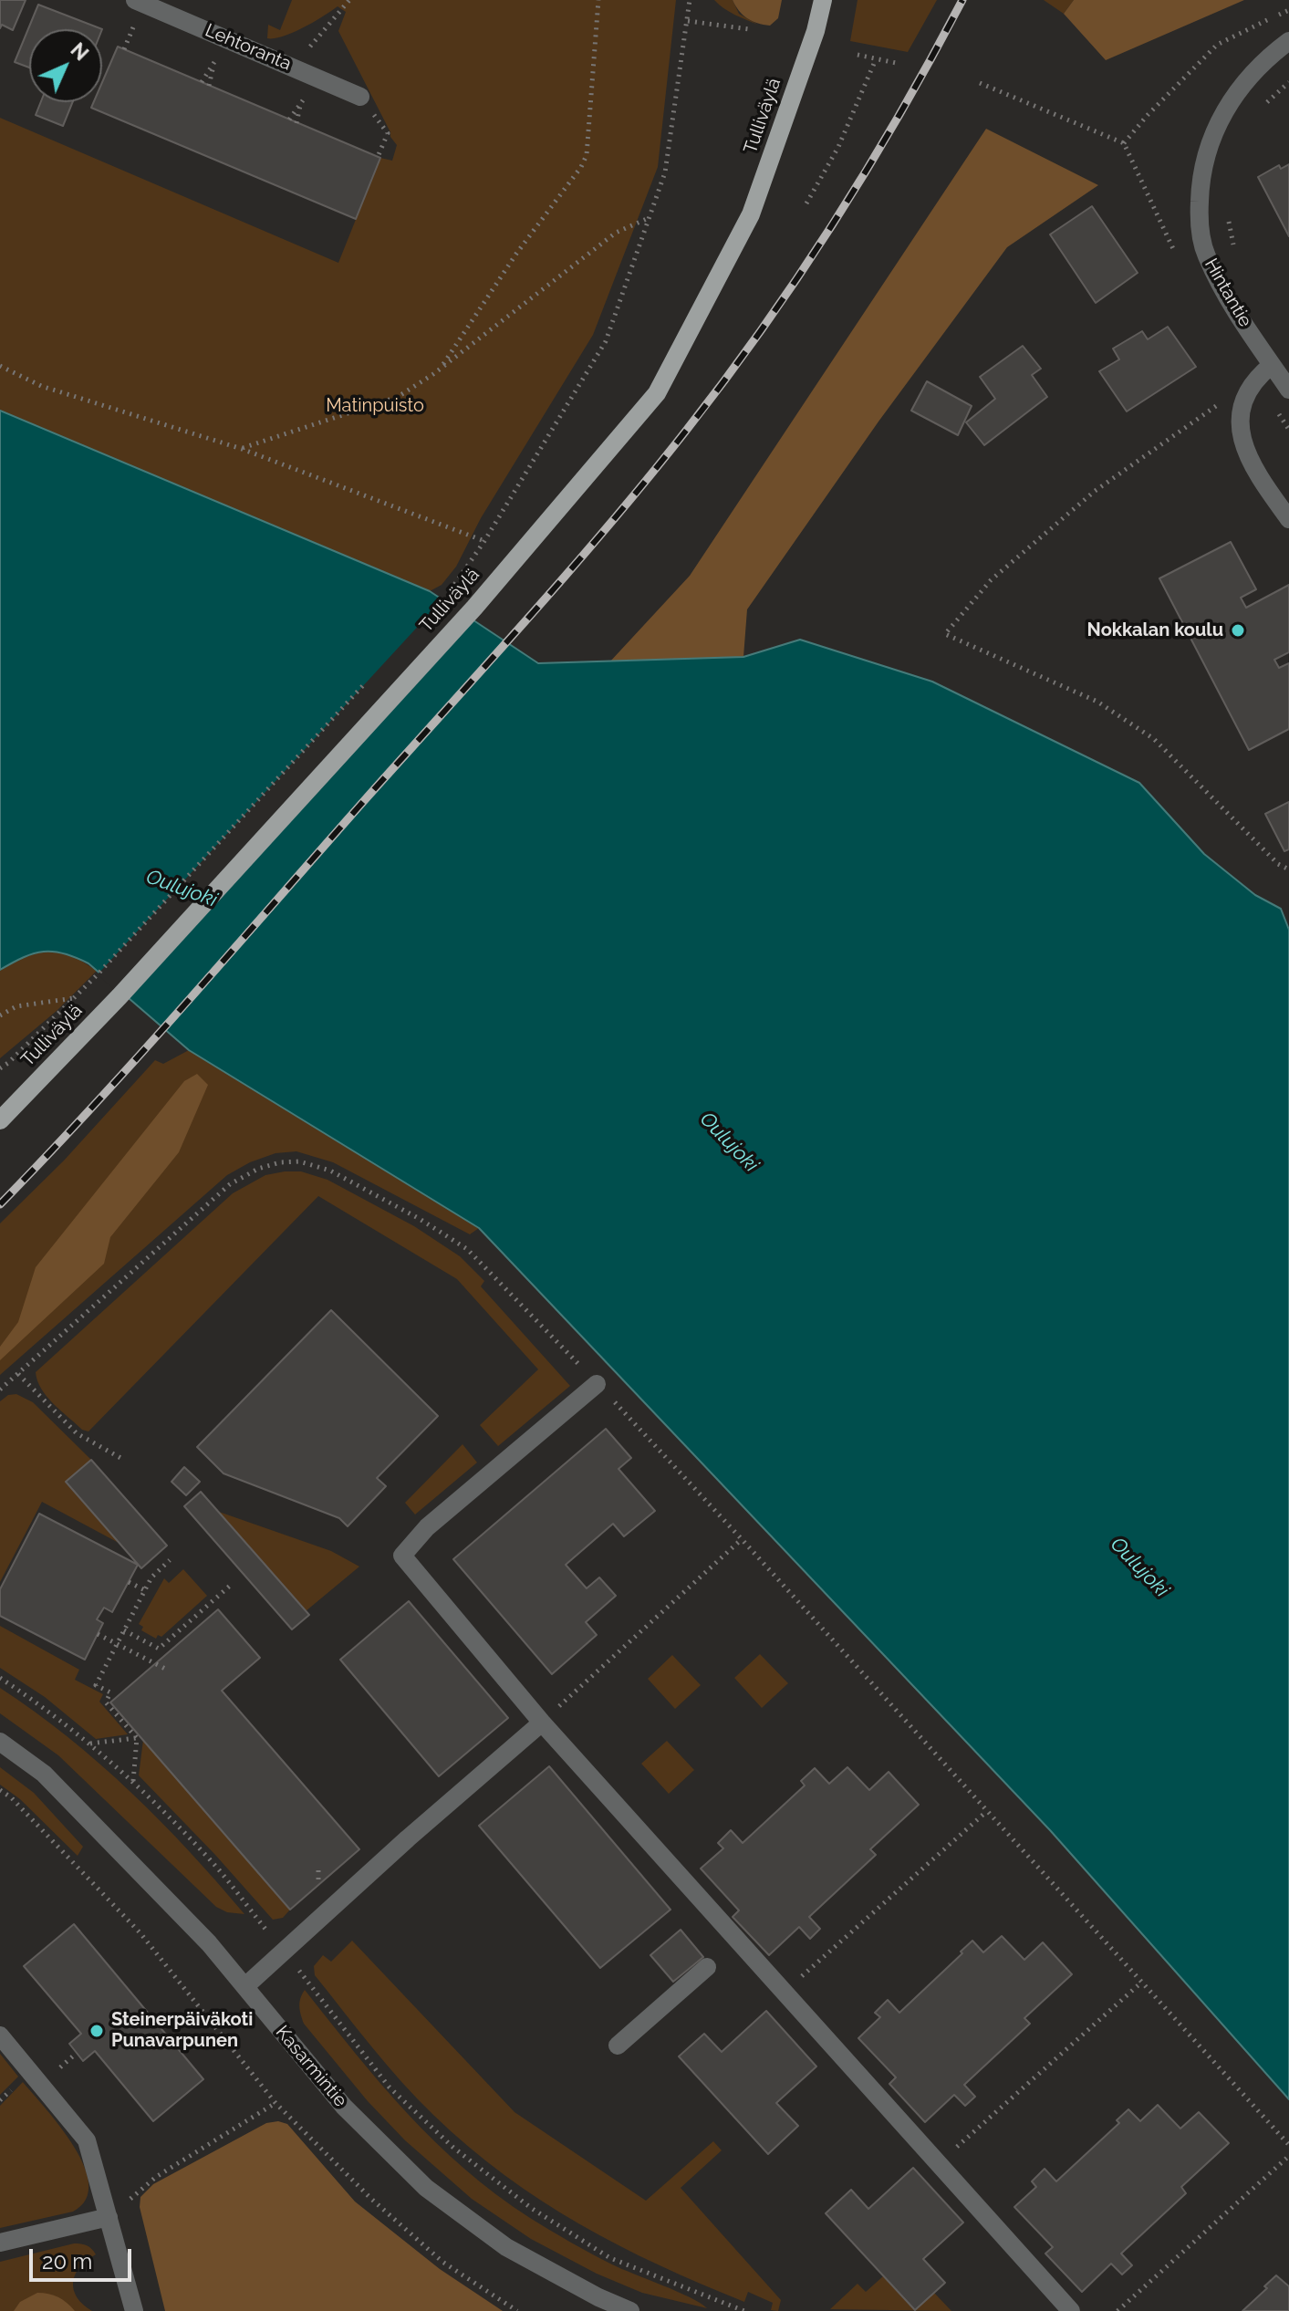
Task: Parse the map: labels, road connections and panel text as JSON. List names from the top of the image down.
{
  "streets": {
    "main road": ["Tulliväylä"],
    "street": ["Lehtoranta", "Hintantie", "Kasarmintie"]
  },
  "water": ["Oulujoki"],
  "parks": ["Matinpuisto"],
  "places": ["Nokkalan koulu", "Steinerpäiväkoti Punavarpunen"],
  "scale_bar": "20 m",
  "north": "top right"
}
